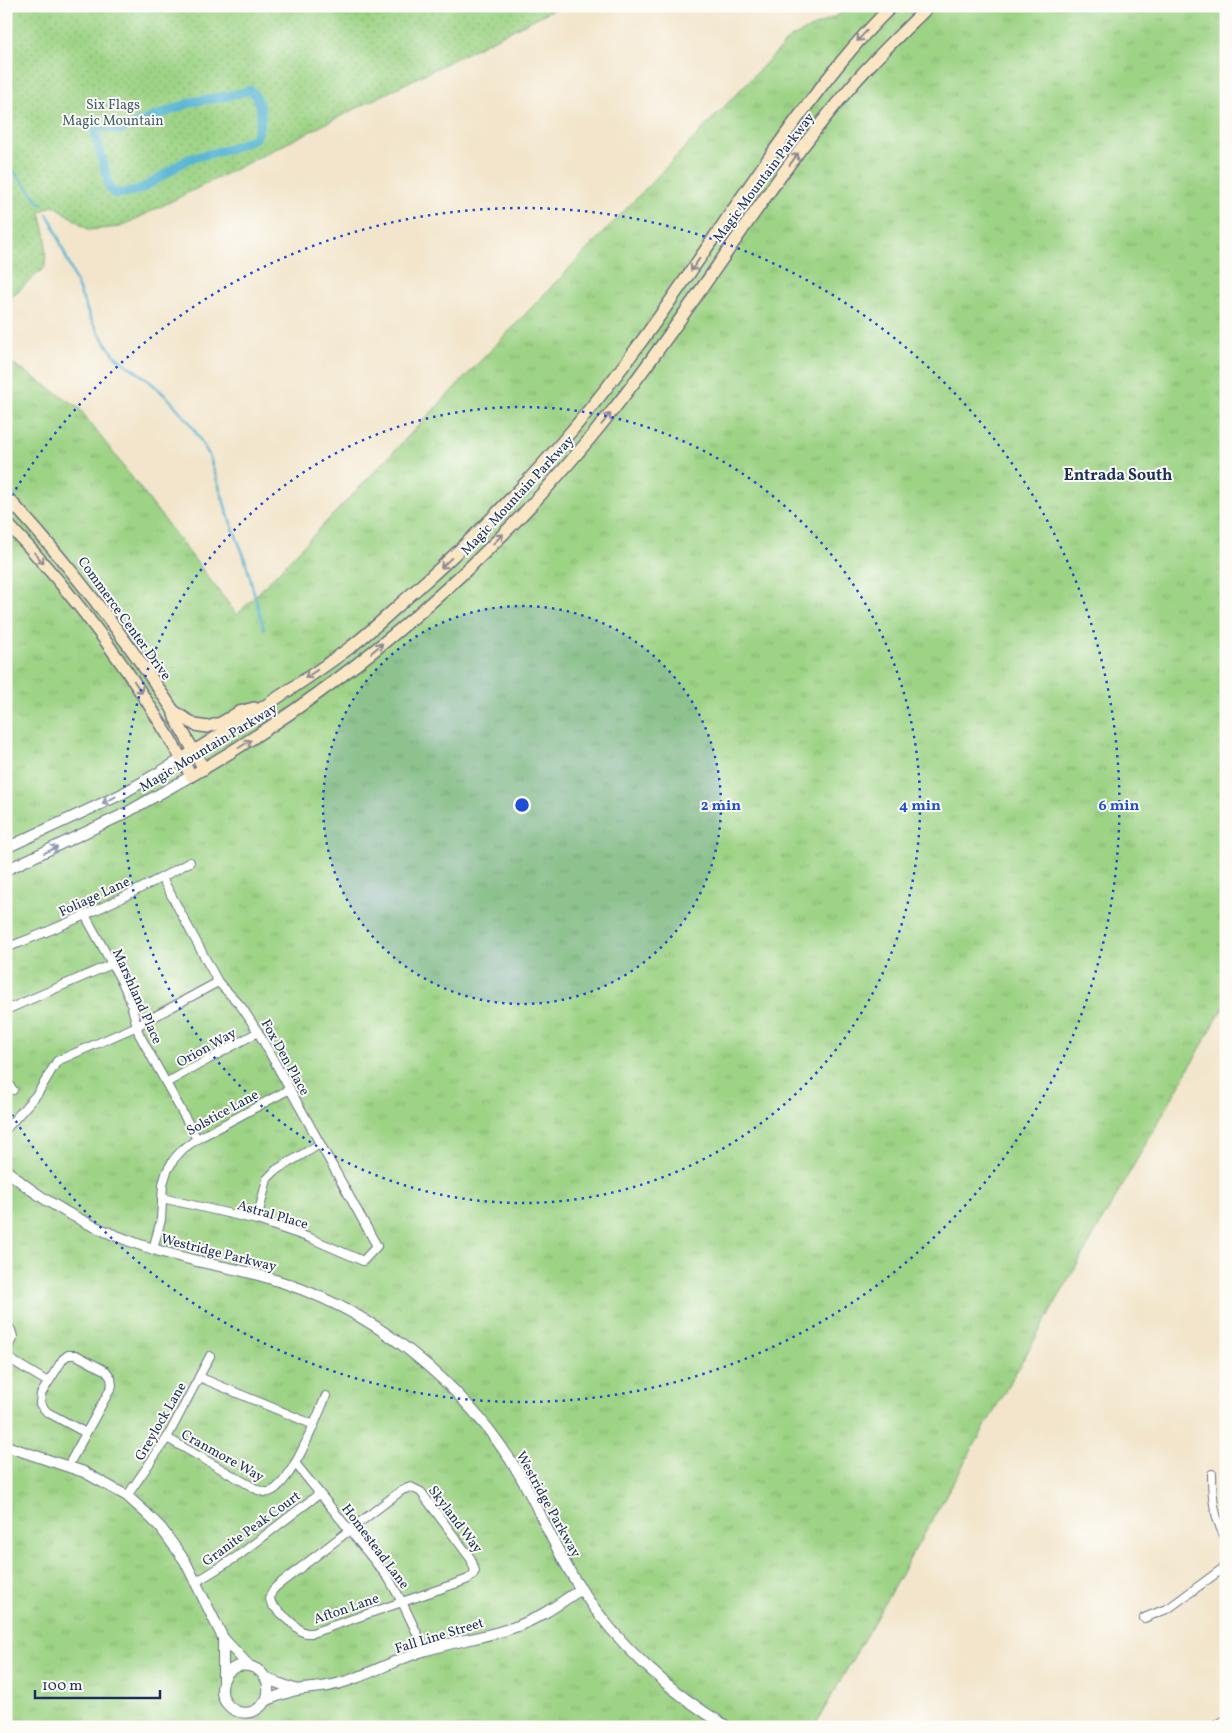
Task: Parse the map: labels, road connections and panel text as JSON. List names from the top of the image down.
{
  "streets": {
    "main road": ["Magic Mountain Parkway", "Commerce Center Drive"],
    "street": [
      "Foliage Lane",
      "Marshland Place",
      "Orion Way",
      "Fox Den Place",
      "Solstice Lane",
      "Astral Place",
      "Westridge Parkway",
      "Greylock Lane",
      "Cranmore Way",
      "Skyland Way",
      "Granite Peak Court",
      "Homestead Lane",
      "Afton Lane",
      "Fall Line Street"
    ]
  },
  "crossings": [
    ["Magic Mountain Parkway", "Commerce Center Drive"],
    ["Foliage Lane", "Marshland Place"],
    ["Foliage Lane", "Fox Den Place"],
    ["Marshland Place", "Orion Way"],
    ["Marshland Place", "Solstice Lane"],
    ["Orion Way", "Fox Den Place"],
    ["Fox Den Place", "Solstice Lane"],
    ["Fox Den Place", "Astral Place"],
    ["Solstice Lane", "Astral Place"],
    ["Solstice Lane", "Westridge Parkway"],
    ["Westridge Parkway", "Fall Line Street"],
    ["Greylock Lane", "Cranmore Way"],
    ["Cranmore Way", "Homestead Lane"],
    ["Skyland Way", "Homestead Lane"],
    ["Skyland Way", "Afton Lane"],
    ["Granite Peak Court", "Homestead Lane"],
    ["Homestead Lane", "Afton Lane"],
    ["Homestead Lane", "Fall Line Street"]
  ],
  "districts": ["Entrada South"],
  "parks": ["Six Flags Magic Mountain"],
  "scale_bar": "100 m",
  "rings": ["2 min", "4 min", "6 min"]
}
